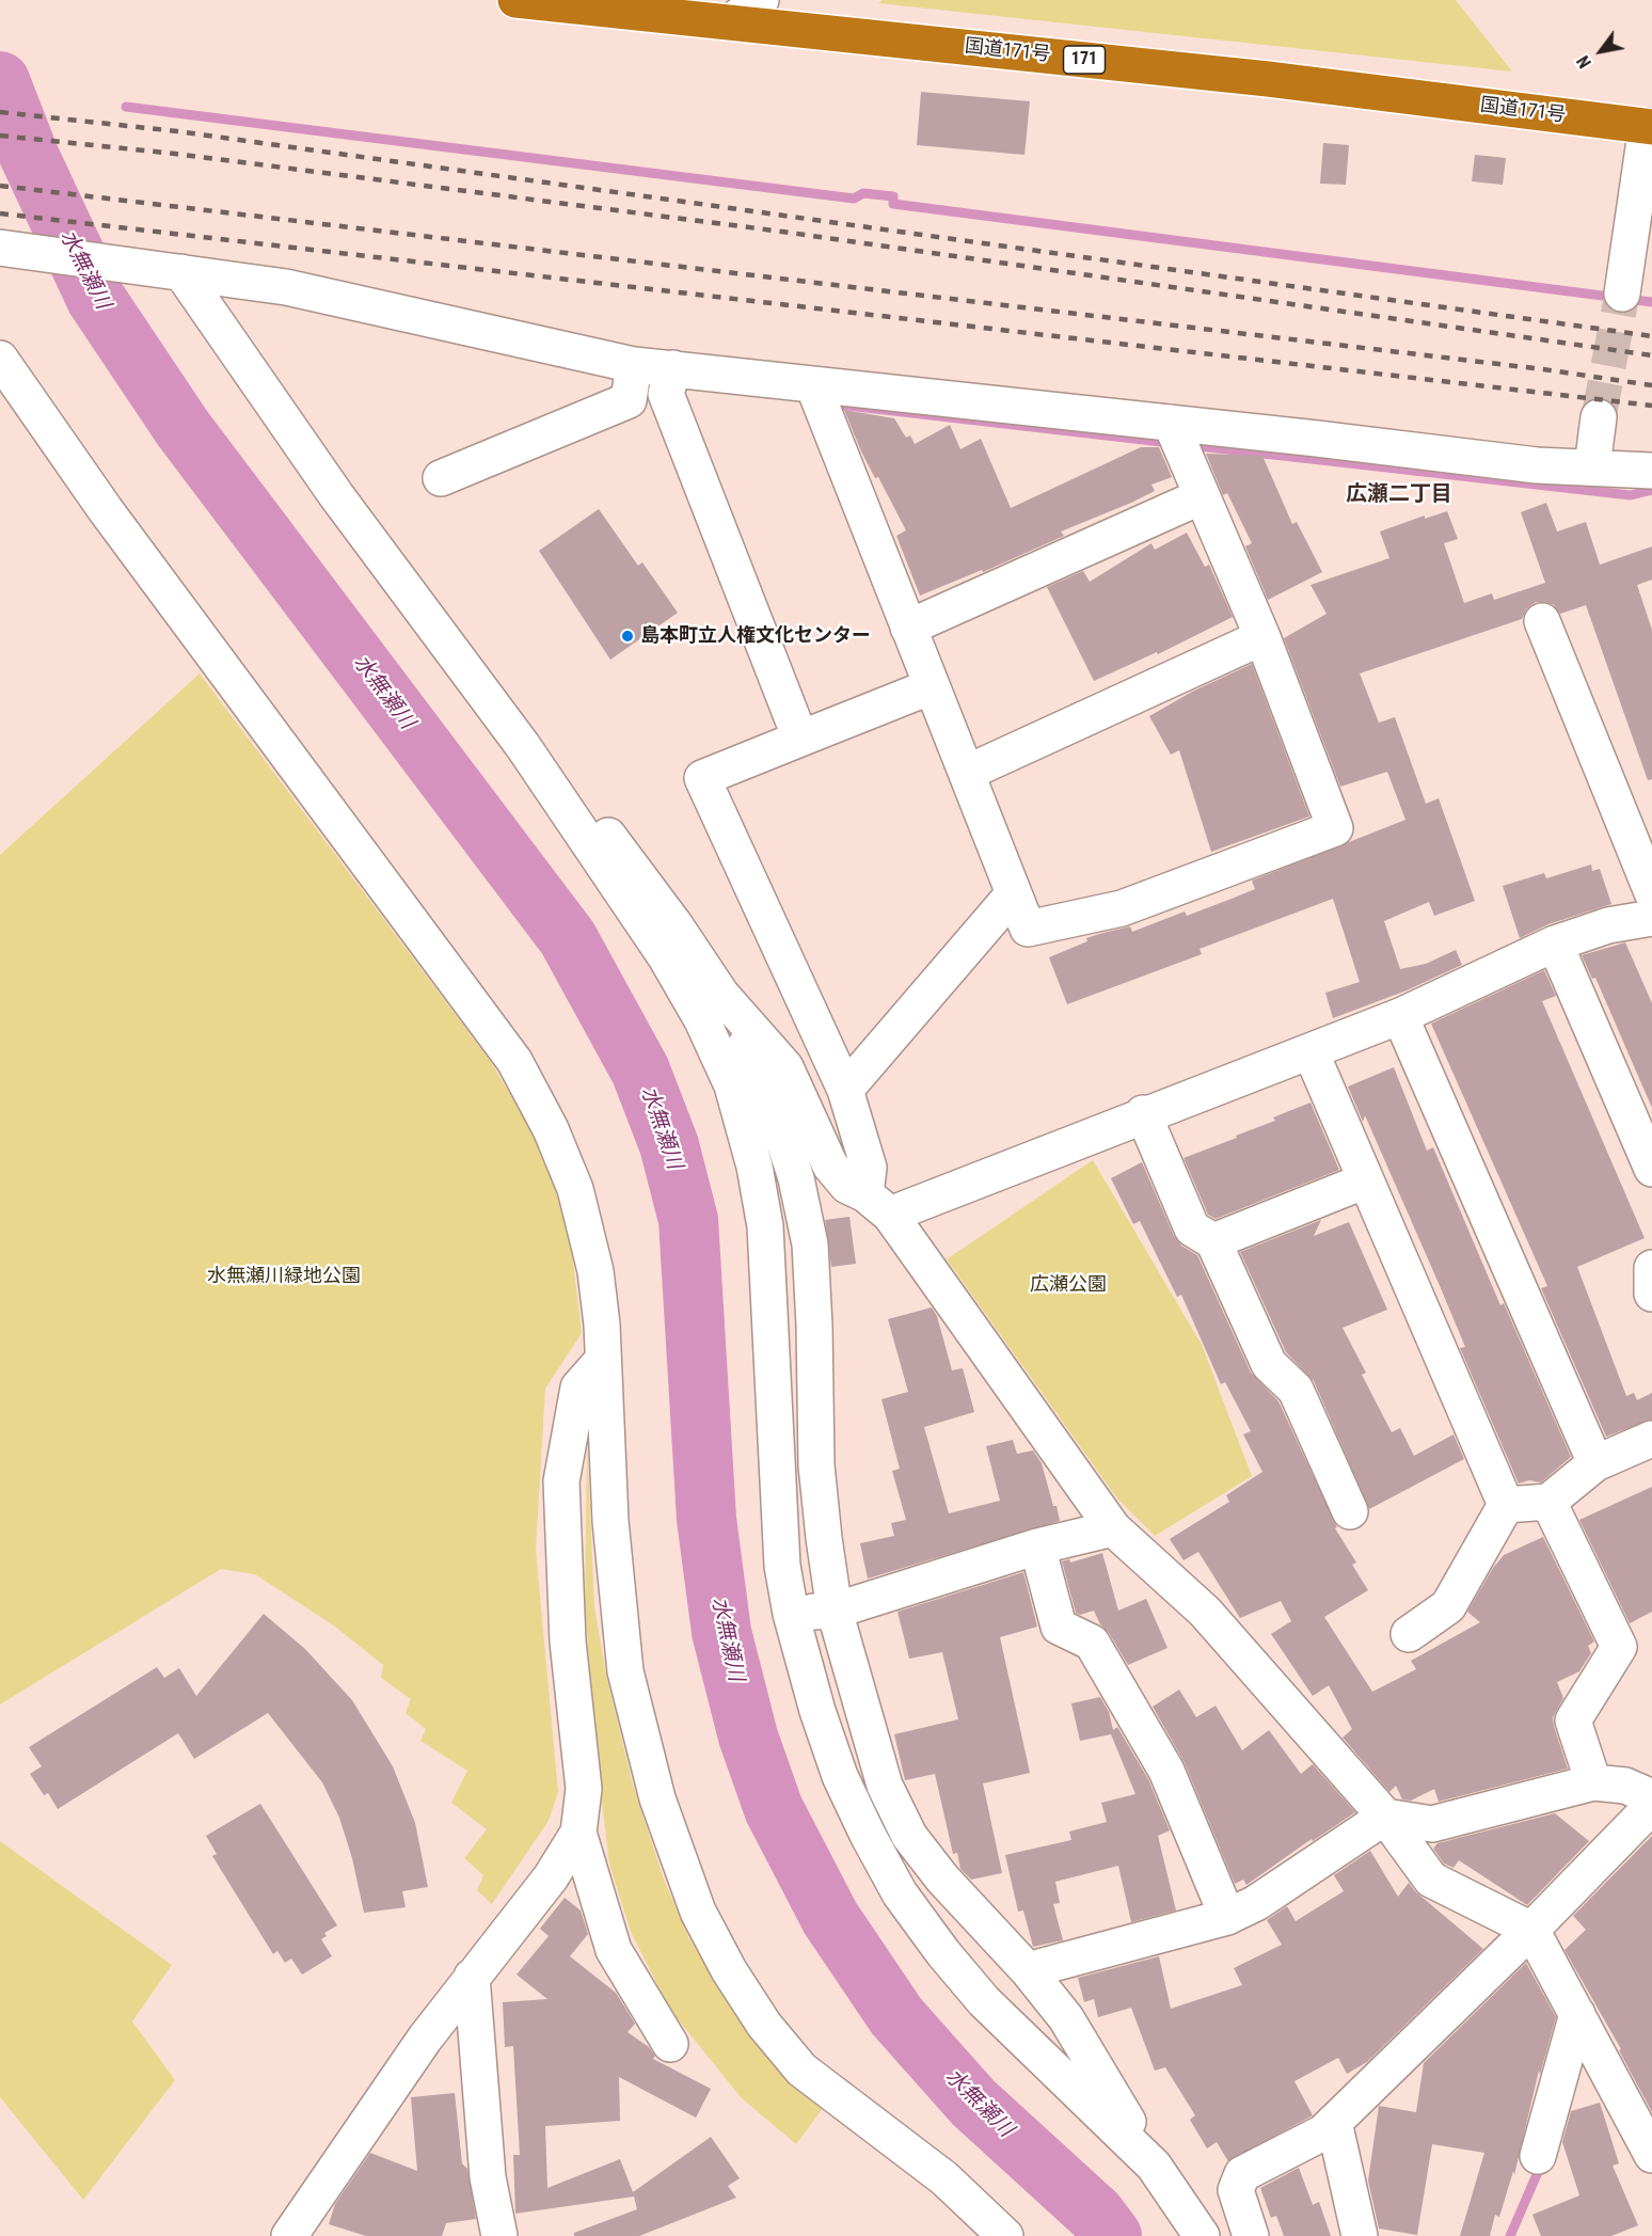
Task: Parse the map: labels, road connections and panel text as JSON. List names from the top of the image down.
{
  "streets": {
    "highway": ["国道171号", "171"]
  },
  "districts": ["広瀬二丁目"],
  "water": ["水無瀬川"],
  "parks": ["水無瀬川緑地公園", "広瀬公園"],
  "places": ["島本町立人権文化センター"],
  "north": "bottom left"
}
